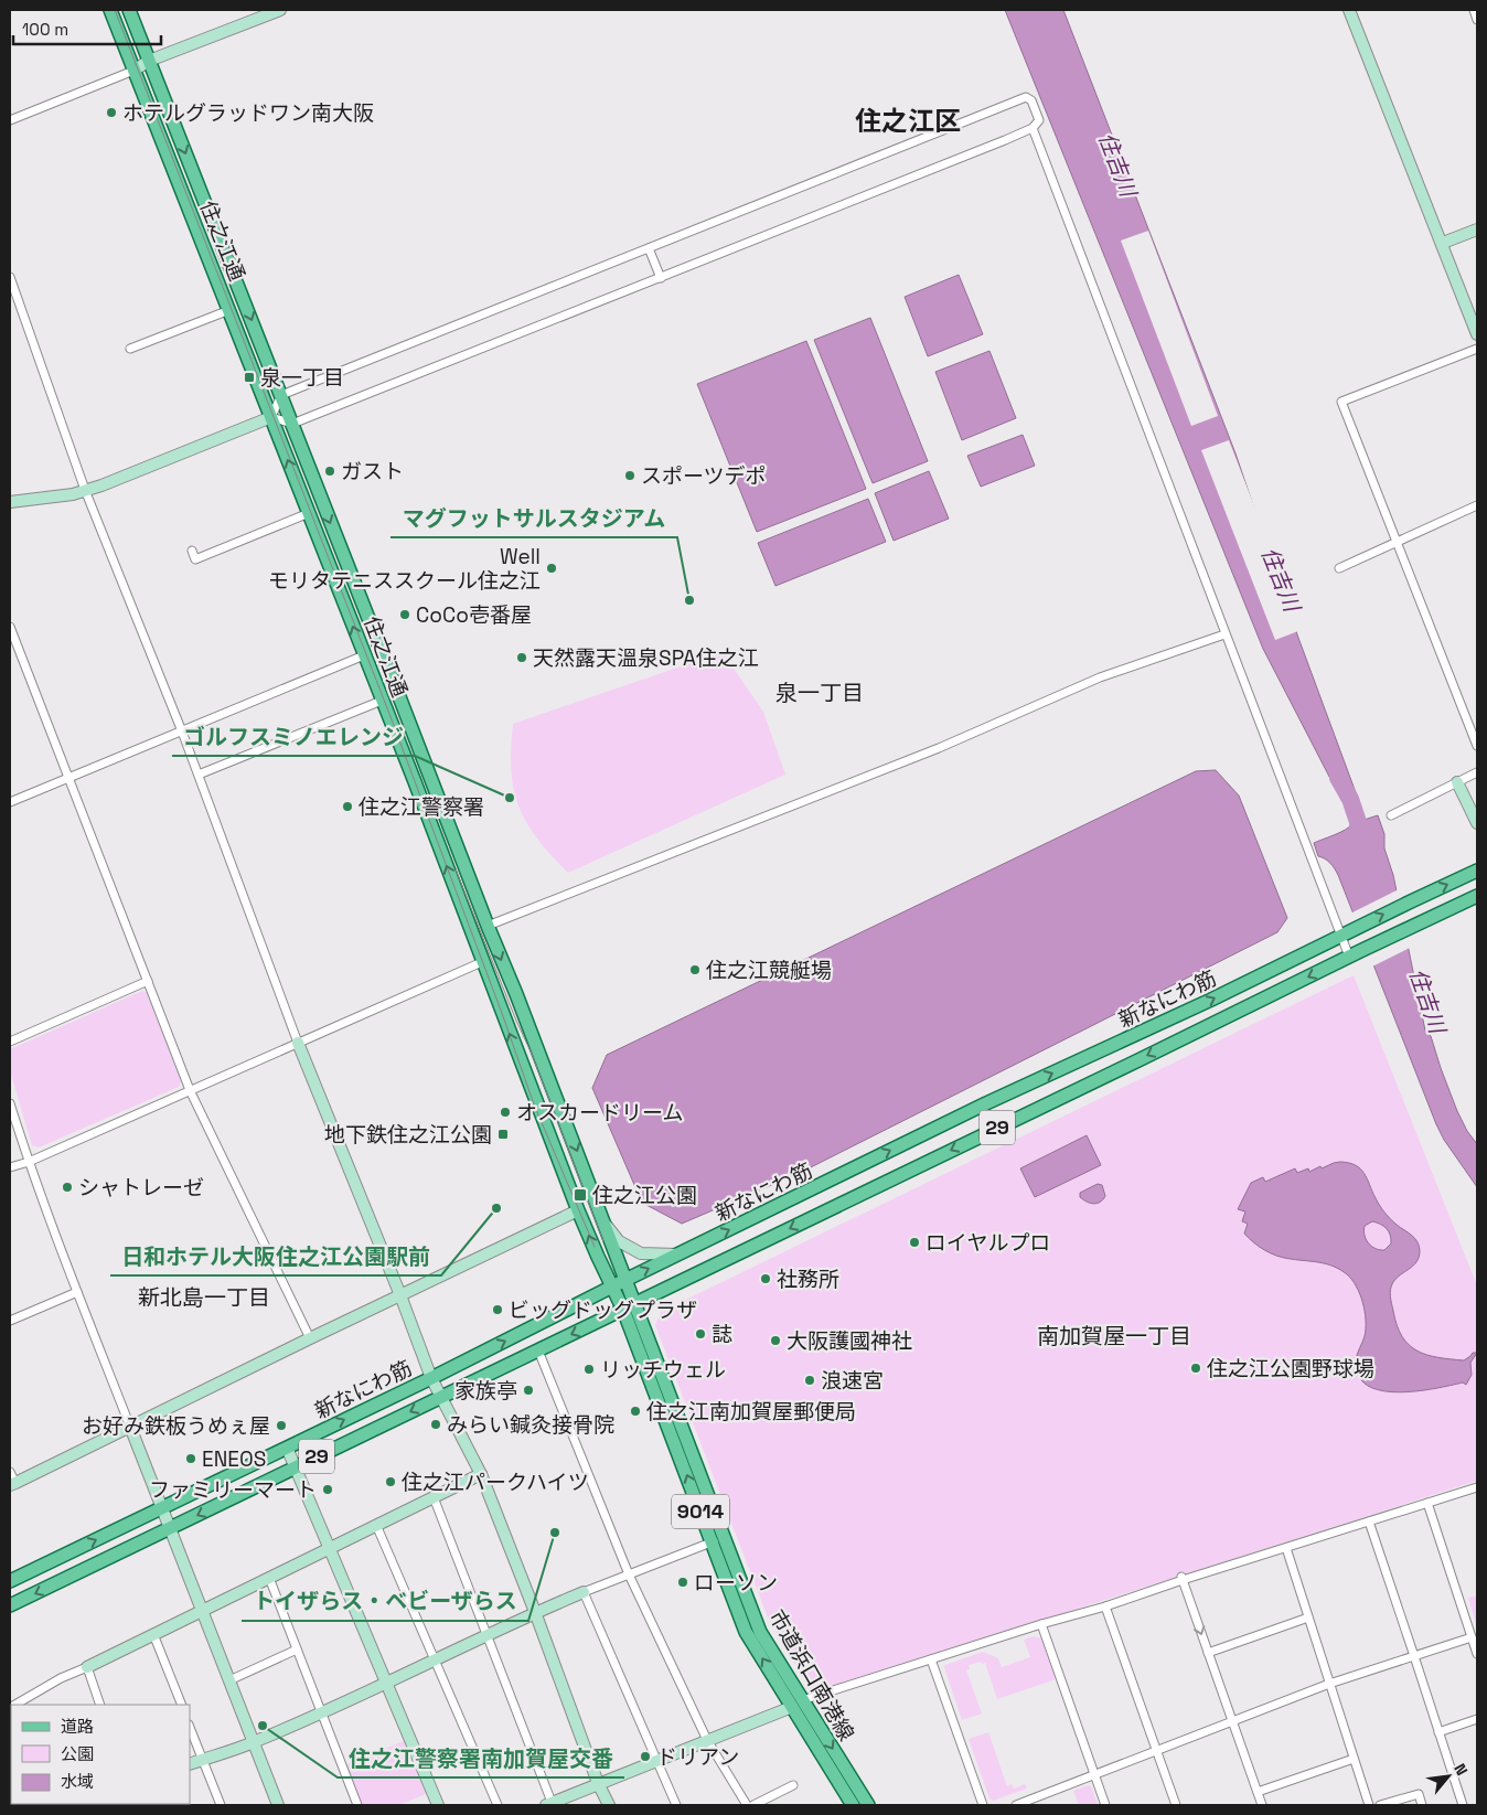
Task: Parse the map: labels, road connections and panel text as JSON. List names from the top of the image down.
{
  "streets": {
    "main road": [
      "住之江通",
      "新なにわ筋",
      "29",
      "9014",
      "市道浜口南港線"
    ]
  },
  "crossings": [
    ["住之江通", "新なにわ筋"],
    ["住之江通", "市道浜口南港線"],
    ["新なにわ筋", "市道浜口南港線"]
  ],
  "districts": [
    "住之江区",
    "泉一丁目",
    "新北島一丁目",
    "南加賀屋一丁目"
  ],
  "water": ["住吉川"],
  "places": {
    "other": [
      "ホテルグラッドワン南大阪",
      "ガスト",
      "スポーツデポ",
      "Well モリタテニススクール住之江",
      "マグフットサルスタジアム",
      "CoCo壱番屋",
      "天然露天溫泉SPA住之江",
      "ゴルフスミノエレンジ",
      "住之江警察署",
      "住之江競艇場",
      "オスカードリーム",
      "シャトレーゼ",
      "日和ホテル大阪住之江公園駅前",
      "ロイヤルプロ",
      "社務所",
      "ビッグドッグプラザ",
      "誌",
      "大阪護國神社",
      "住之江公園野球場",
      "リッチウェル",
      "浪速宮",
      "家族亭",
      "住之江南加賀屋郵便局",
      "みらい鍼灸接骨院",
      "お好み鉄板うめぇ屋",
      "ENEOS",
      "住之江パークハイツ",
      "ファミリーマート",
      "トイザらス・ベビーザらス",
      "ローソン",
      "住之江警察署南加賀屋交番",
      "ドリアン"
    ],
    "transit": ["泉一丁目", "地下鉄住之江公園", "住之江公園"]
  },
  "legend": ["道路", "公園", "水域"],
  "scale_bar": "100 m",
  "north": "top right"
}
